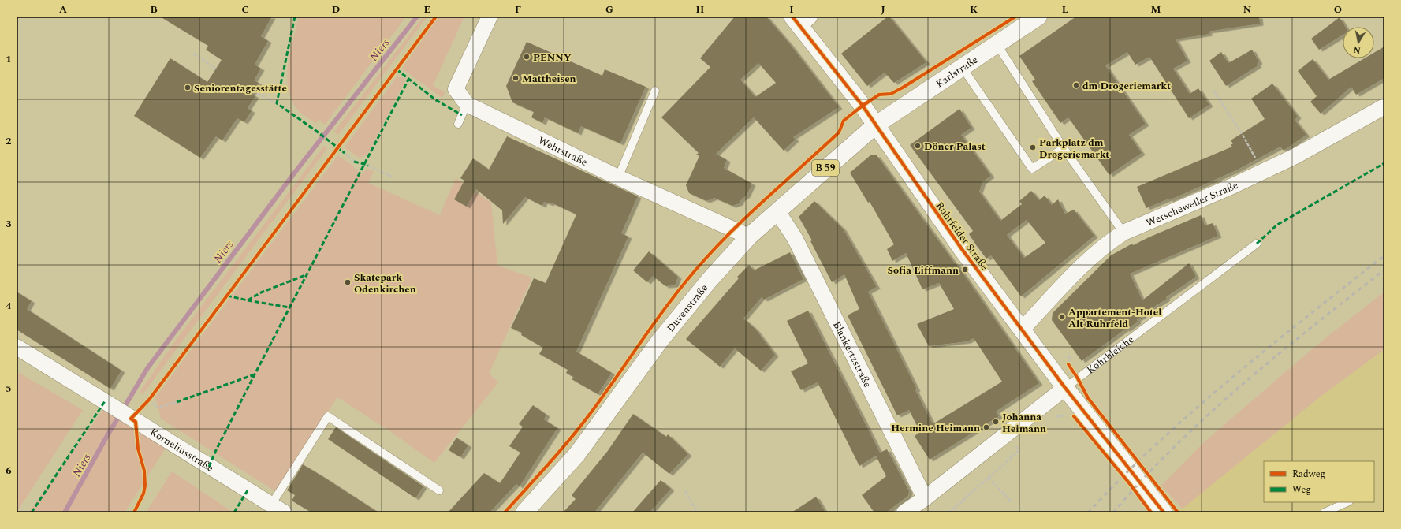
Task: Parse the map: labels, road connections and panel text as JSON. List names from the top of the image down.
{
  "streets": {
    "main road": [
      "Karlstraße",
      "B 59",
      "Ruhrfelder Straße",
      "Duvenstraße"
    ],
    "street": [
      "Wehrstraße",
      "Wetscheweller Straße",
      "Blankertzstraße",
      "Kohrbleiche",
      "Korneliusstraße"
    ]
  },
  "crossings": [
    ["Karlstraße", "Ruhrfelder Straße"],
    ["Karlstraße", "Duvenstraße"],
    ["Wehrstraße", "Duvenstraße"],
    ["Wetscheweller Straße", "Ruhrfelder Straße"],
    ["Ruhrfelder Straße", "Duvenstraße"],
    ["Ruhrfelder Straße", "Kohrbleiche"],
    ["Duvenstraße", "Blankertzstraße"],
    ["Blankertzstraße", "Kohrbleiche"]
  ],
  "water": ["Niers"],
  "places": [
    "PENNY",
    "Mattheisen",
    "dm Drogeriemarkt",
    "Seniorentagesstätte",
    "Döner Palast",
    "Parkplatz dm Drogeriemarkt",
    "Sofia Liffmann",
    "Skatepark Odenkirchen",
    "Appartement-Hotel Alt Ruhrfeld",
    "Johanna Heimann",
    "Hermine Heimann"
  ],
  "legend": ["Radweg", "Weg"],
  "north": "bottom",
  "grid": {
    "columns": [
      "A",
      "B",
      "C",
      "D",
      "E",
      "F",
      "G",
      "H",
      "I",
      "J",
      "K",
      "L",
      "M",
      "N",
      "O"
    ],
    "rows": [
      "1",
      "2",
      "3",
      "4",
      "5",
      "6"
    ]
  }
}
